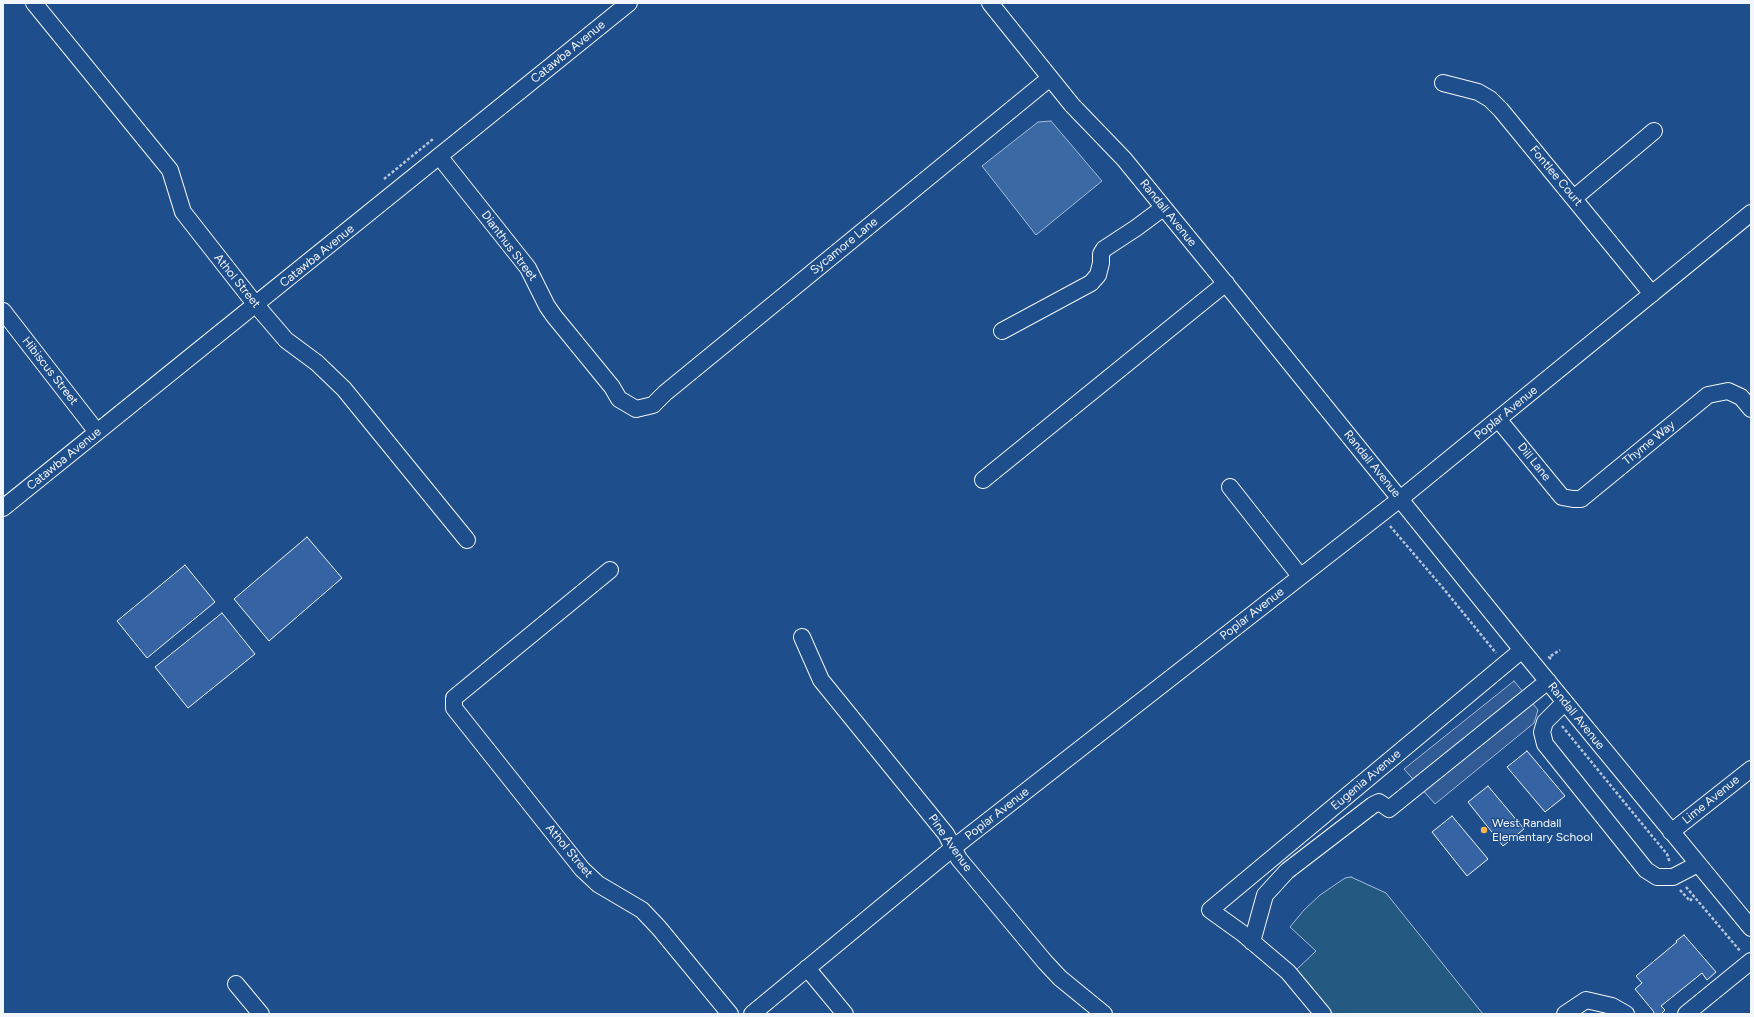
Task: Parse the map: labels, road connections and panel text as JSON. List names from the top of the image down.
{
  "streets": {
    "street": [
      "Catawba Avenue",
      "Fontlee Court",
      "Randall Avenue",
      "Dianthus Street",
      "Sycamore Lane",
      "Athol Street",
      "Hibiscus Street",
      "Poplar Avenue",
      "Thyme Way",
      "Dill Lane",
      "Eugenia Avenue",
      "Lime Avenue",
      "Pine Avenue"
    ]
  },
  "crossings": [
    ["Catawba Avenue", "Dianthus Street"],
    ["Catawba Avenue", "Athol Street"],
    ["Catawba Avenue", "Hibiscus Street"],
    ["Fontlee Court", "Poplar Avenue"],
    ["Randall Avenue", "Sycamore Lane"],
    ["Randall Avenue", "Poplar Avenue"],
    ["Randall Avenue", "Eugenia Avenue"],
    ["Randall Avenue", "Lime Avenue"],
    ["Dianthus Street", "Sycamore Lane"],
    ["Poplar Avenue", "Dill Lane"],
    ["Poplar Avenue", "Pine Avenue"],
    ["Thyme Way", "Dill Lane"]
  ],
  "places": ["West Randall Elementary School"]
}
